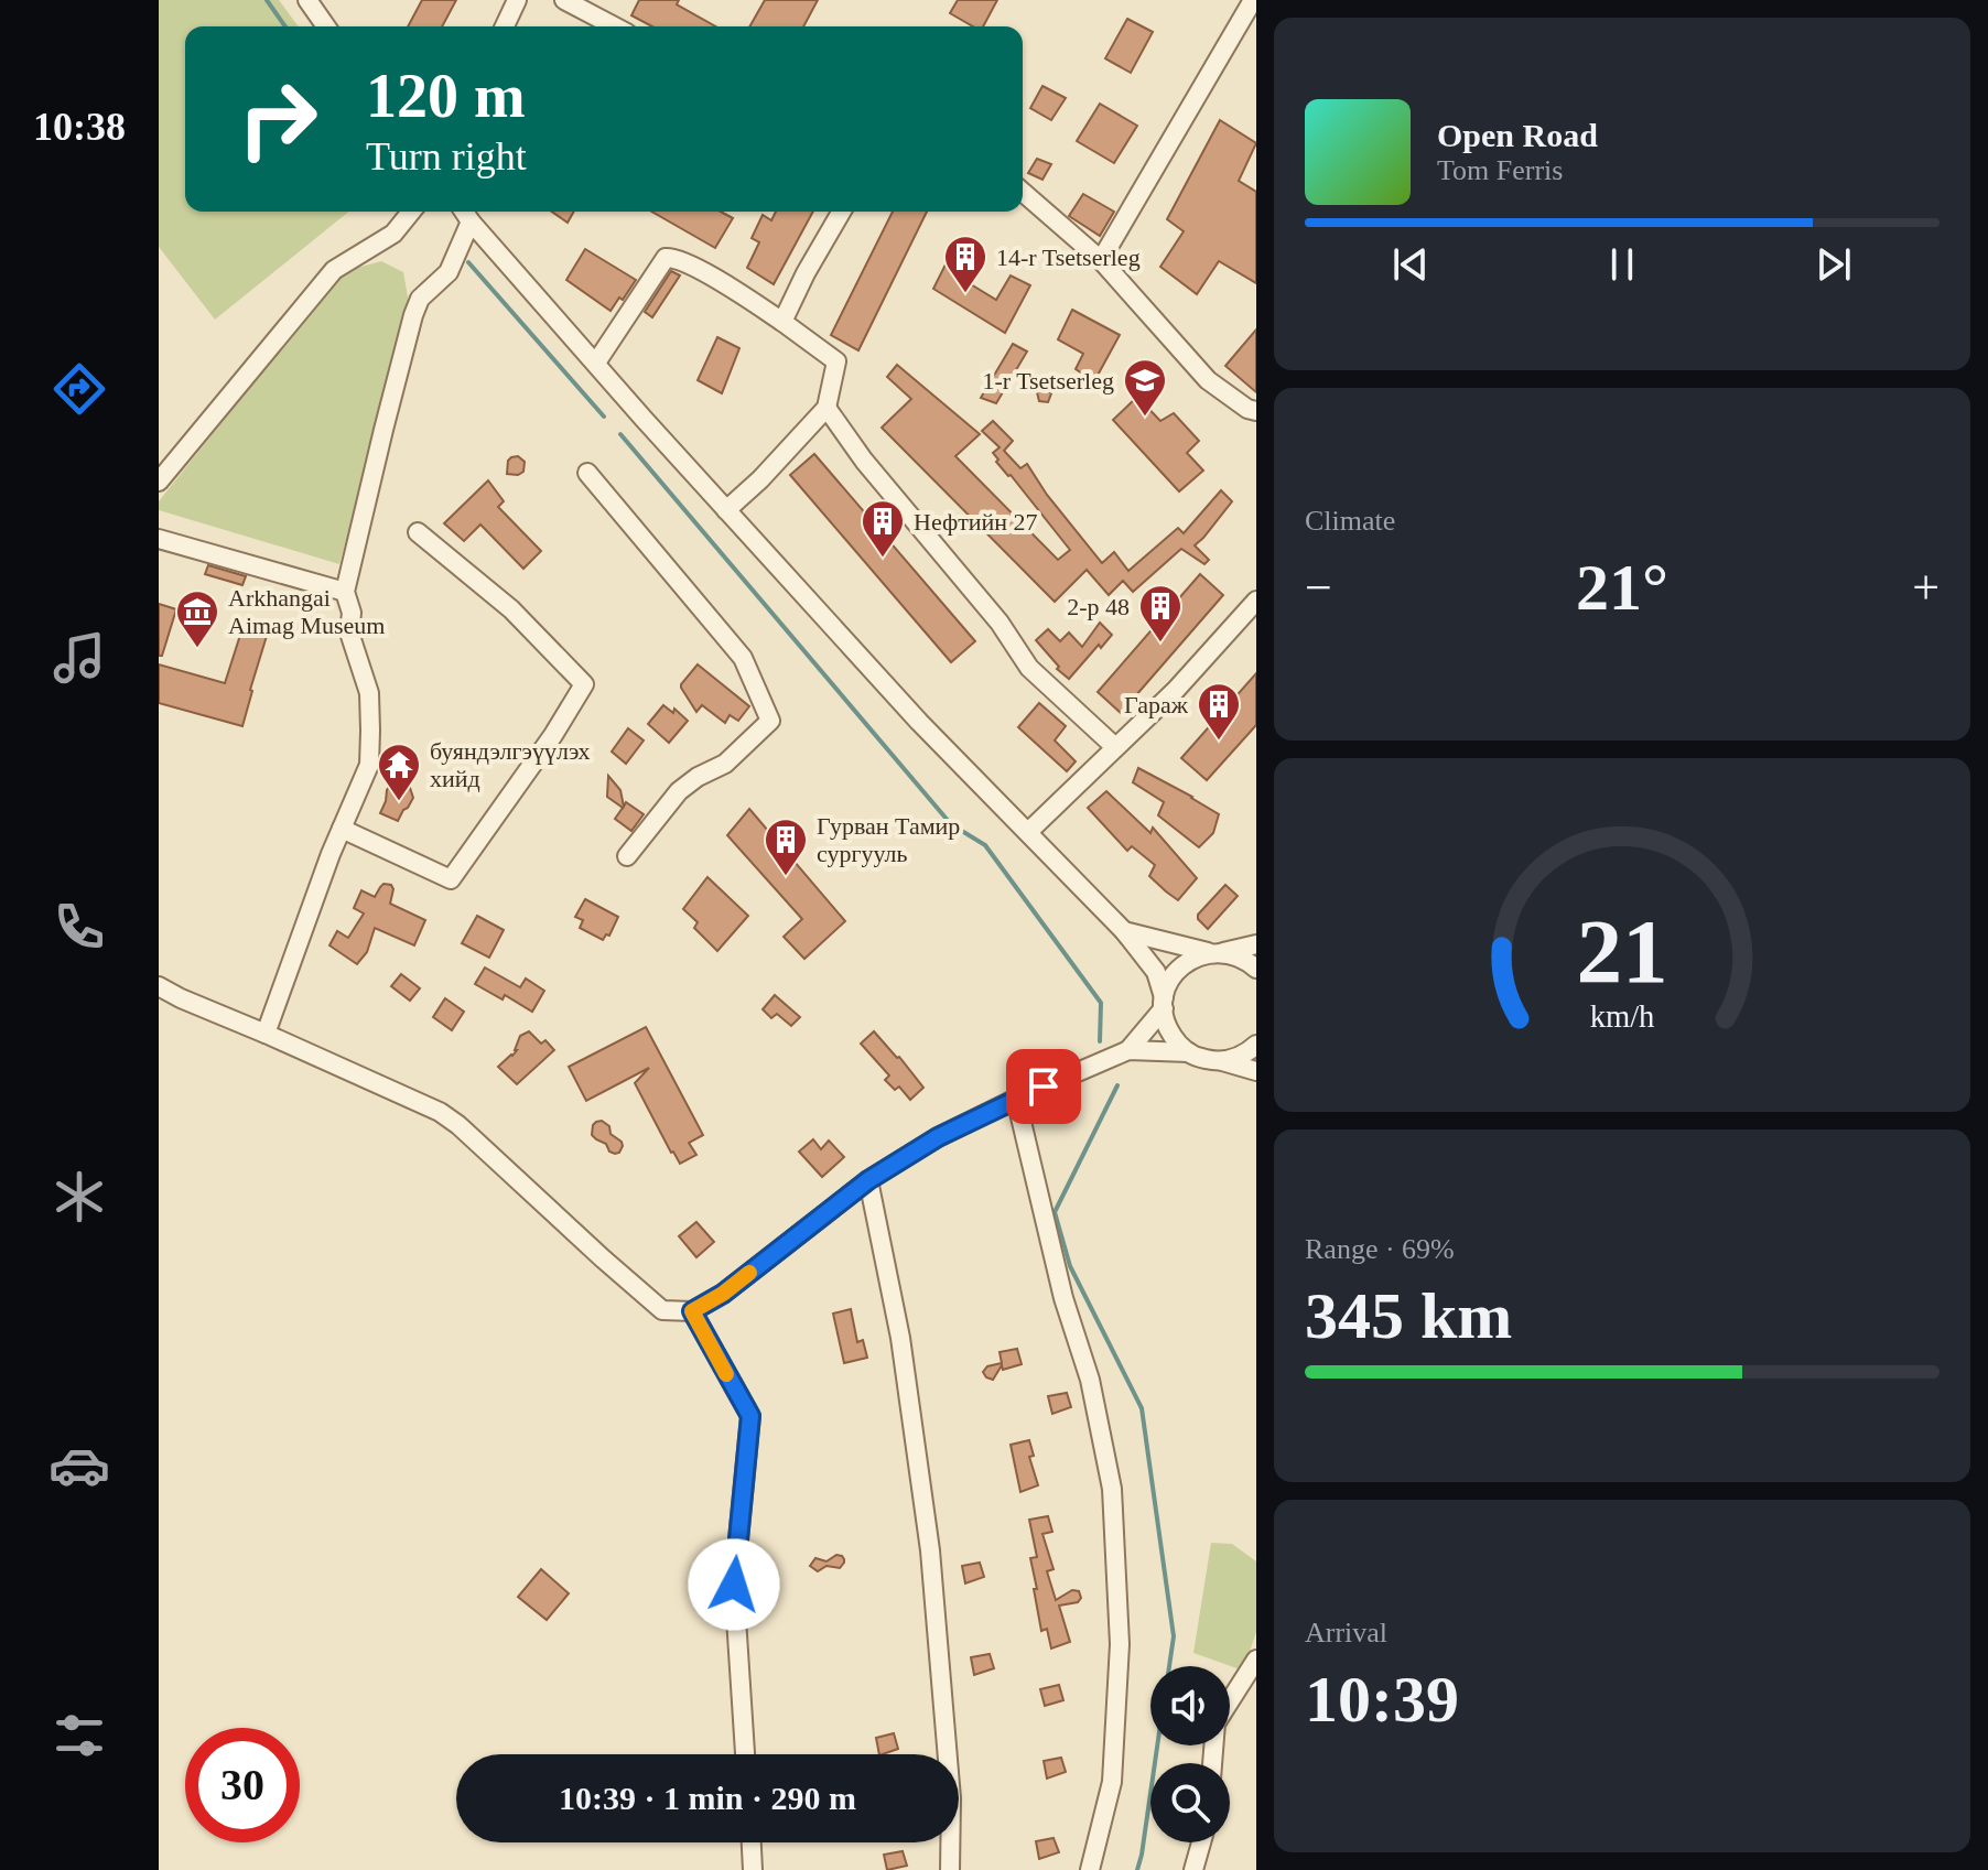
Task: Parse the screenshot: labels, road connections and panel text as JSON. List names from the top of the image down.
{
  "places": {
    "building": [
      "14-r Tsetserleg",
      "Нефтийн 27",
      "2-р 48",
      "Гараж",
      "Гурван Тамир сургууль"
    ],
    "school or university": ["1-r Tsetserleg"],
    "museum": ["Arkhangai Aimag Museum"],
    "temple": ["буяндэлгэүүлэх хийд"]
  },
  "page": {
    "tabs": "10:38",
    "turn": ["120 m", "Turn right"],
    "song": ["Open Road", "Tom Ferris"],
    "tile": [
      "Climate",
      ["Range · 69%", "345 km"],
      ["Arrival", "10:39"]
    ],
    "heat": ["−", "21°", "+"],
    "limit": "30",
    "trip": "10:39 · 1 min · 290 m",
    "gauge": ["21", "km/h"]
  }
}
